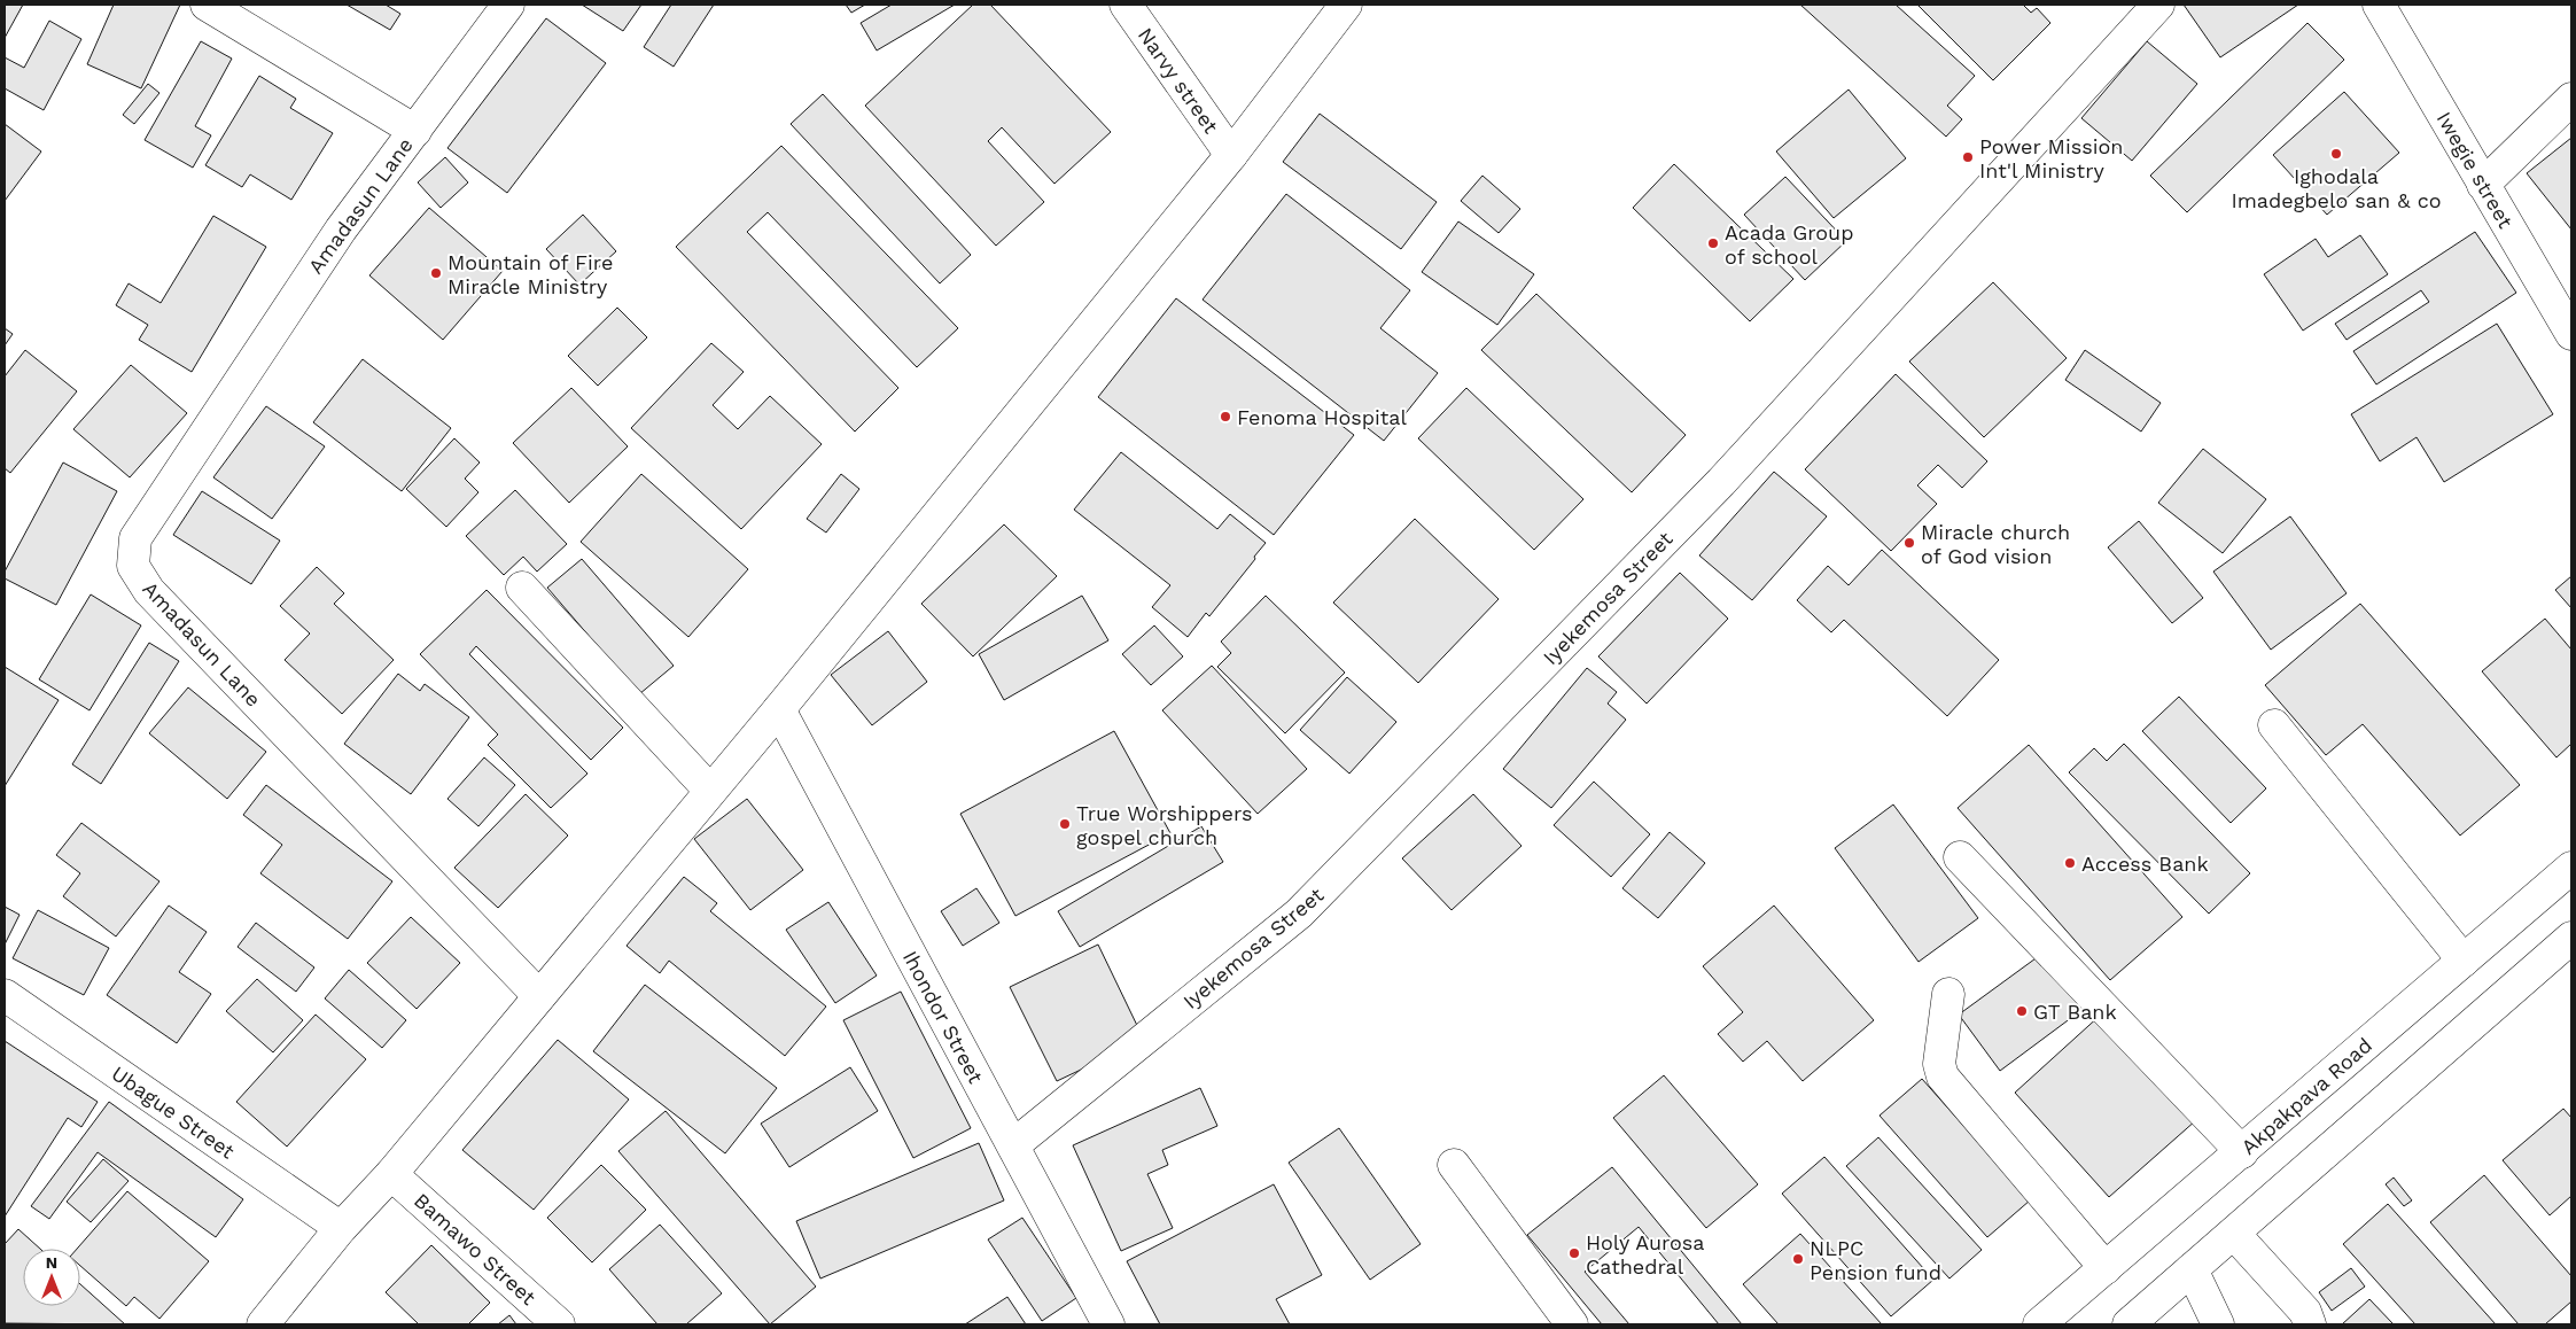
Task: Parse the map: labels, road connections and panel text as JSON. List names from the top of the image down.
{
  "streets": {
    "main road": [
      "Narvy street",
      "Iwegie street",
      "Amadasun Lane",
      "Iyekemosa Street",
      "Ihondor Street",
      "Akpakpava Road",
      "Ubague Street",
      "Bamawo Street"
    ]
  },
  "crossings": [
    ["Iyekemosa Street", "Ihondor Street"]
  ],
  "places": [
    "Ighodala Imadegbelo san & co",
    "Power Mission Int'l Ministry",
    "Acada Group of school",
    "Mountain of Fire Miracle Ministry",
    "Fenoma Hospital",
    "Miracle church of God vision",
    "True Worshippers gospel church",
    "Access Bank",
    "GT Bank",
    "Holy Aurosa Cathedral",
    "NLPC Pension fund"
  ],
  "north": "top"
}
